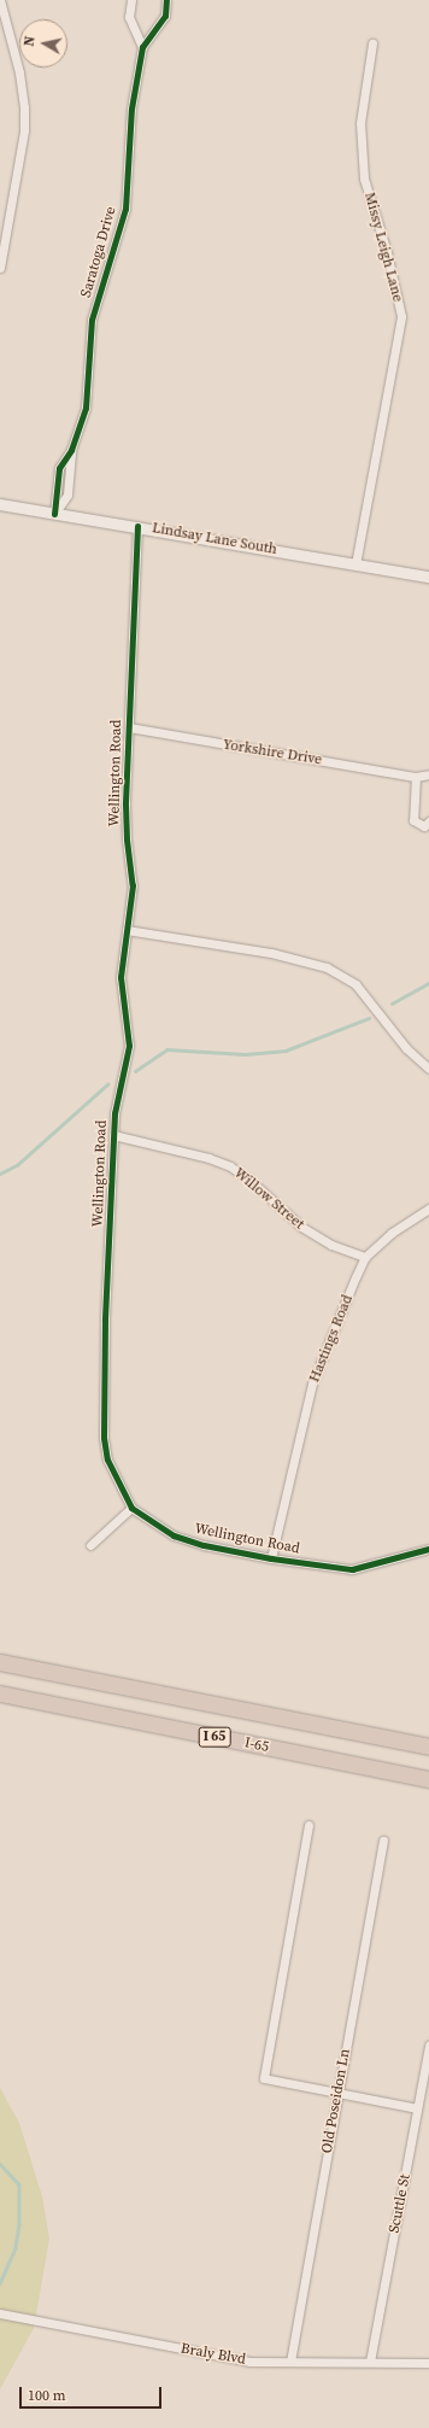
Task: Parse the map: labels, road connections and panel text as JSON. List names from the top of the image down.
{
  "streets": {
    "highway": ["I 65", "I-65"],
    "street": [
      "Missy Leigh Lane",
      "Saratoga Drive",
      "Lindsay Lane South",
      "Yorkshire Drive",
      "Wellington Road",
      "Willow Street",
      "Hastings Road",
      "Old Poseidon Ln",
      "Scuttle St",
      "Braly Blvd"
    ]
  },
  "crossings": [
    ["Missy Leigh Lane", "Lindsay Lane South"],
    ["Saratoga Drive", "Lindsay Lane South"],
    ["Lindsay Lane South", "Wellington Road"],
    ["Yorkshire Drive", "Wellington Road"],
    ["Wellington Road", "Willow Street"],
    ["Wellington Road", "Hastings Road"],
    ["Willow Street", "Hastings Road"],
    ["Old Poseidon Ln", "Braly Blvd"],
    ["Scuttle St", "Braly Blvd"]
  ],
  "scale_bar": "100 m",
  "north": "left"
}
